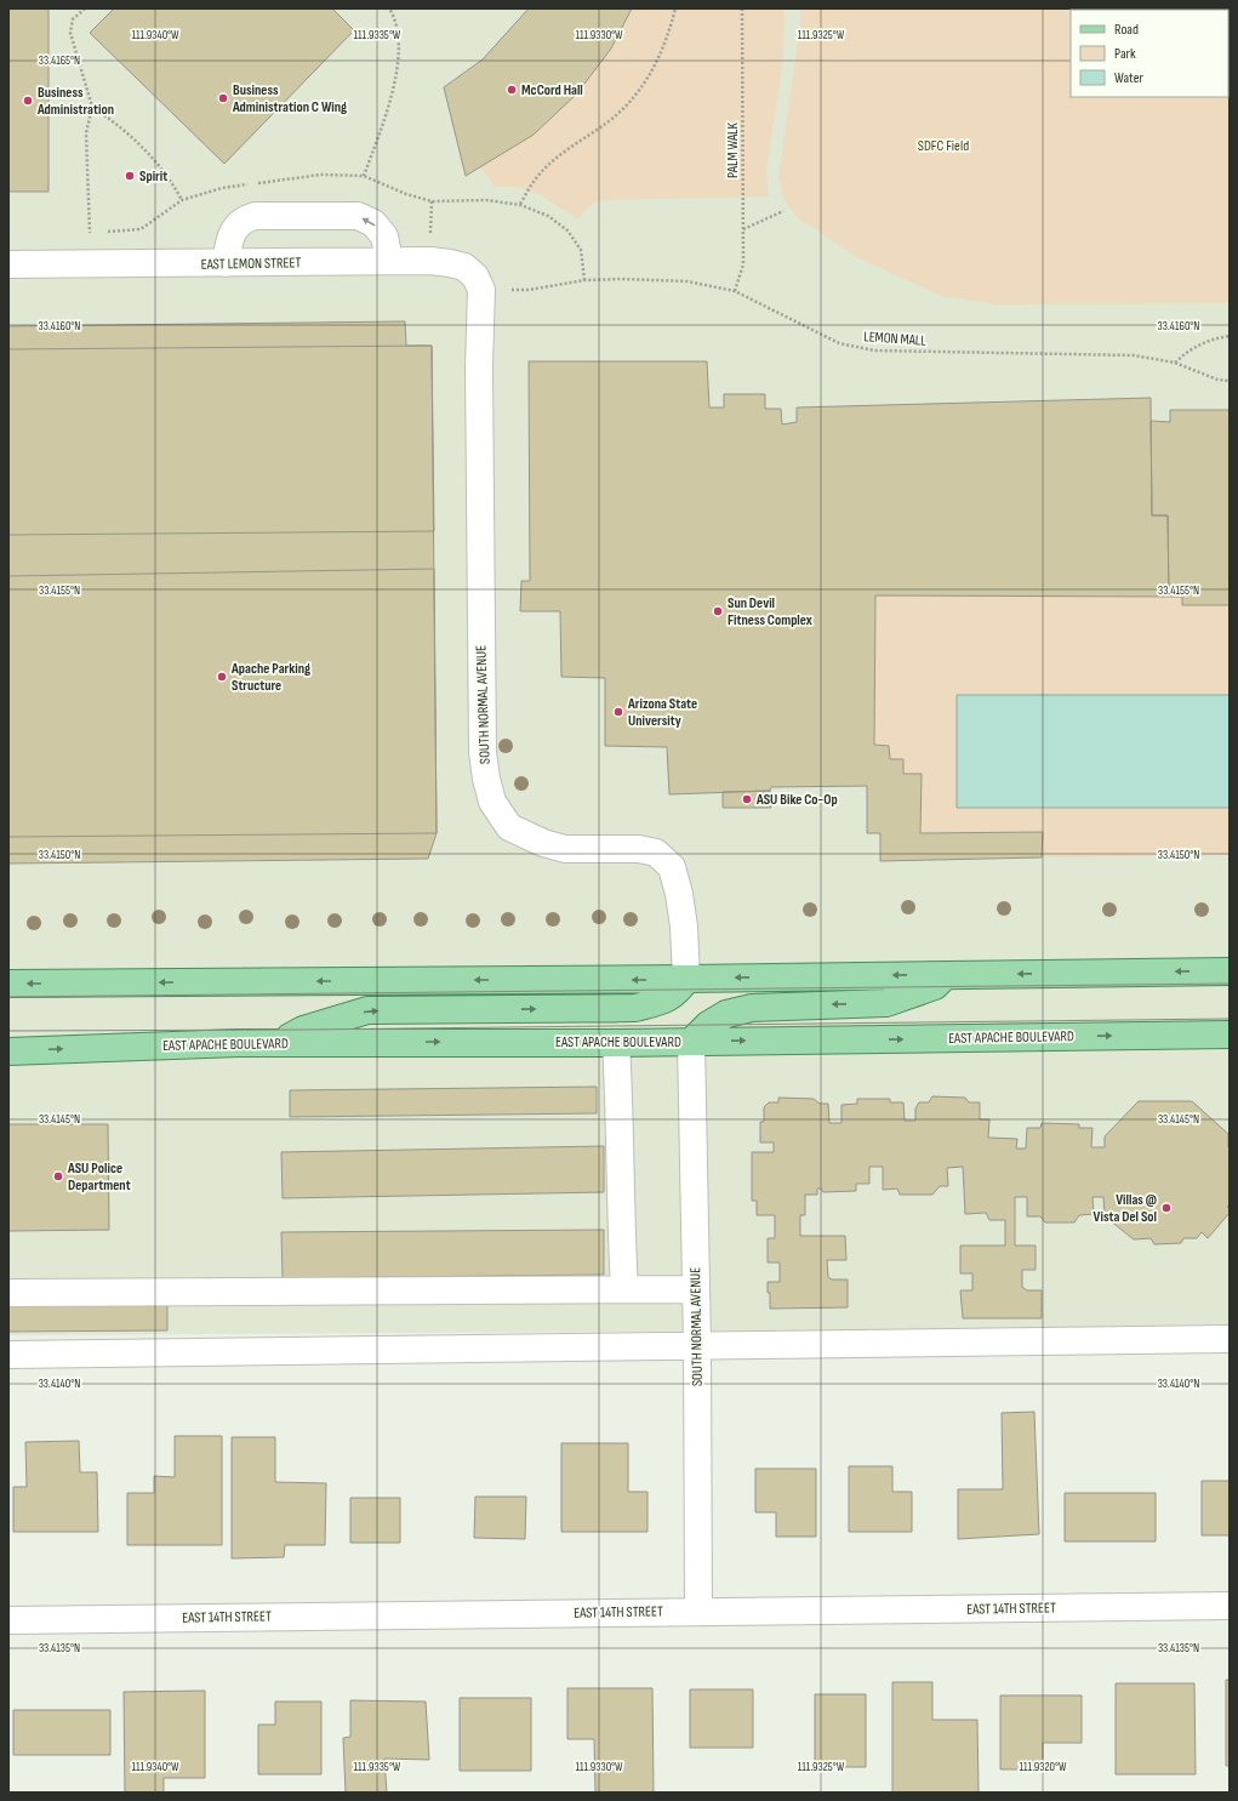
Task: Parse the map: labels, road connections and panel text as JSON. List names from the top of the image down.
{
  "streets": {
    "main road": ["EAST APACHE BOULEVARD"],
    "street": ["EAST LEMON STREET", "SOUTH NORMAL AVENUE", "EAST 14TH STREET"],
    "path": ["PALM WALK", "LEMON MALL"]
  },
  "crossings": [
    ["PALM WALK", "LEMON MALL"],
    ["EAST LEMON STREET", "LEMON MALL"],
    ["EAST LEMON STREET", "SOUTH NORMAL AVENUE"],
    ["LEMON MALL", "SOUTH NORMAL AVENUE"],
    ["SOUTH NORMAL AVENUE", "EAST APACHE BOULEVARD"],
    ["SOUTH NORMAL AVENUE", "EAST 14TH STREET"]
  ],
  "parks": ["SDFC Field"],
  "places": [
    "McCord Hall",
    "Business Administration C Wing",
    "Business Administration",
    "Spirit",
    "Sun Devil Fitness Complex",
    "Apache Parking Structure",
    "Arizona State University",
    "ASU Bike Co-Op",
    "ASU Police Department",
    "Villas @ Vista Del Sol"
  ],
  "legend": ["Road", "Park", "Water"],
  "coordinates": [
    "111.9340°W",
    "111.9335°W",
    "111.9330°W",
    "111.9325°W",
    "33.4165°N",
    "33.4160°N",
    "33.4155°N",
    "33.4150°N",
    "33.4145°N",
    "33.4140°N",
    "33.4135°N",
    "111.9320°W"
  ]
}
